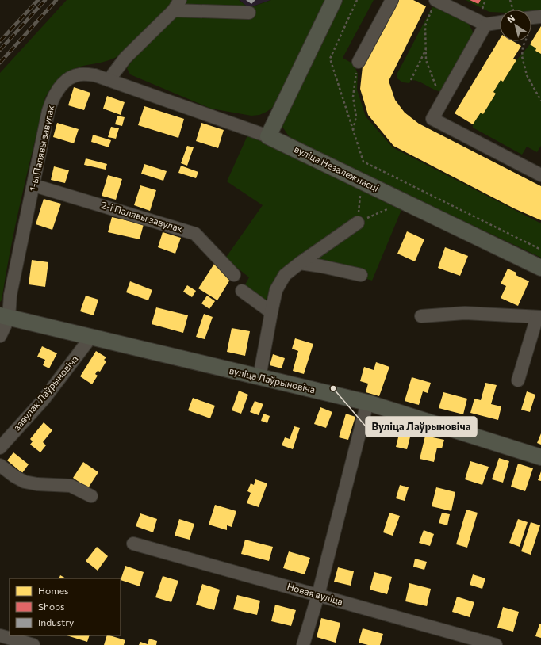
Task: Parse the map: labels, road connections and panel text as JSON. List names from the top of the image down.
{
  "streets": {
    "main road": ["вуліца Незалежнасці", "вуліца Лаўрыновіча"],
    "street": [
      "1-ы Палявы завулак",
      "2-і Палявы завулак",
      "завулак Лаўрыновіча",
      "Новая вуліца"
    ]
  },
  "crossings": [
    ["1-ы Палявы завулак", "вуліца Незалежнасці"],
    ["1-ы Палявы завулак", "2-і Палявы завулак"],
    ["1-ы Палявы завулак", "вуліца Лаўрыновіча"],
    ["вуліца Лаўрыновіча", "завулак Лаўрыновіча"]
  ],
  "places": ["Вуліца Лаўрыновіча"],
  "legend": ["Homes", "Shops", "Industry"],
  "north": "top left"
}
